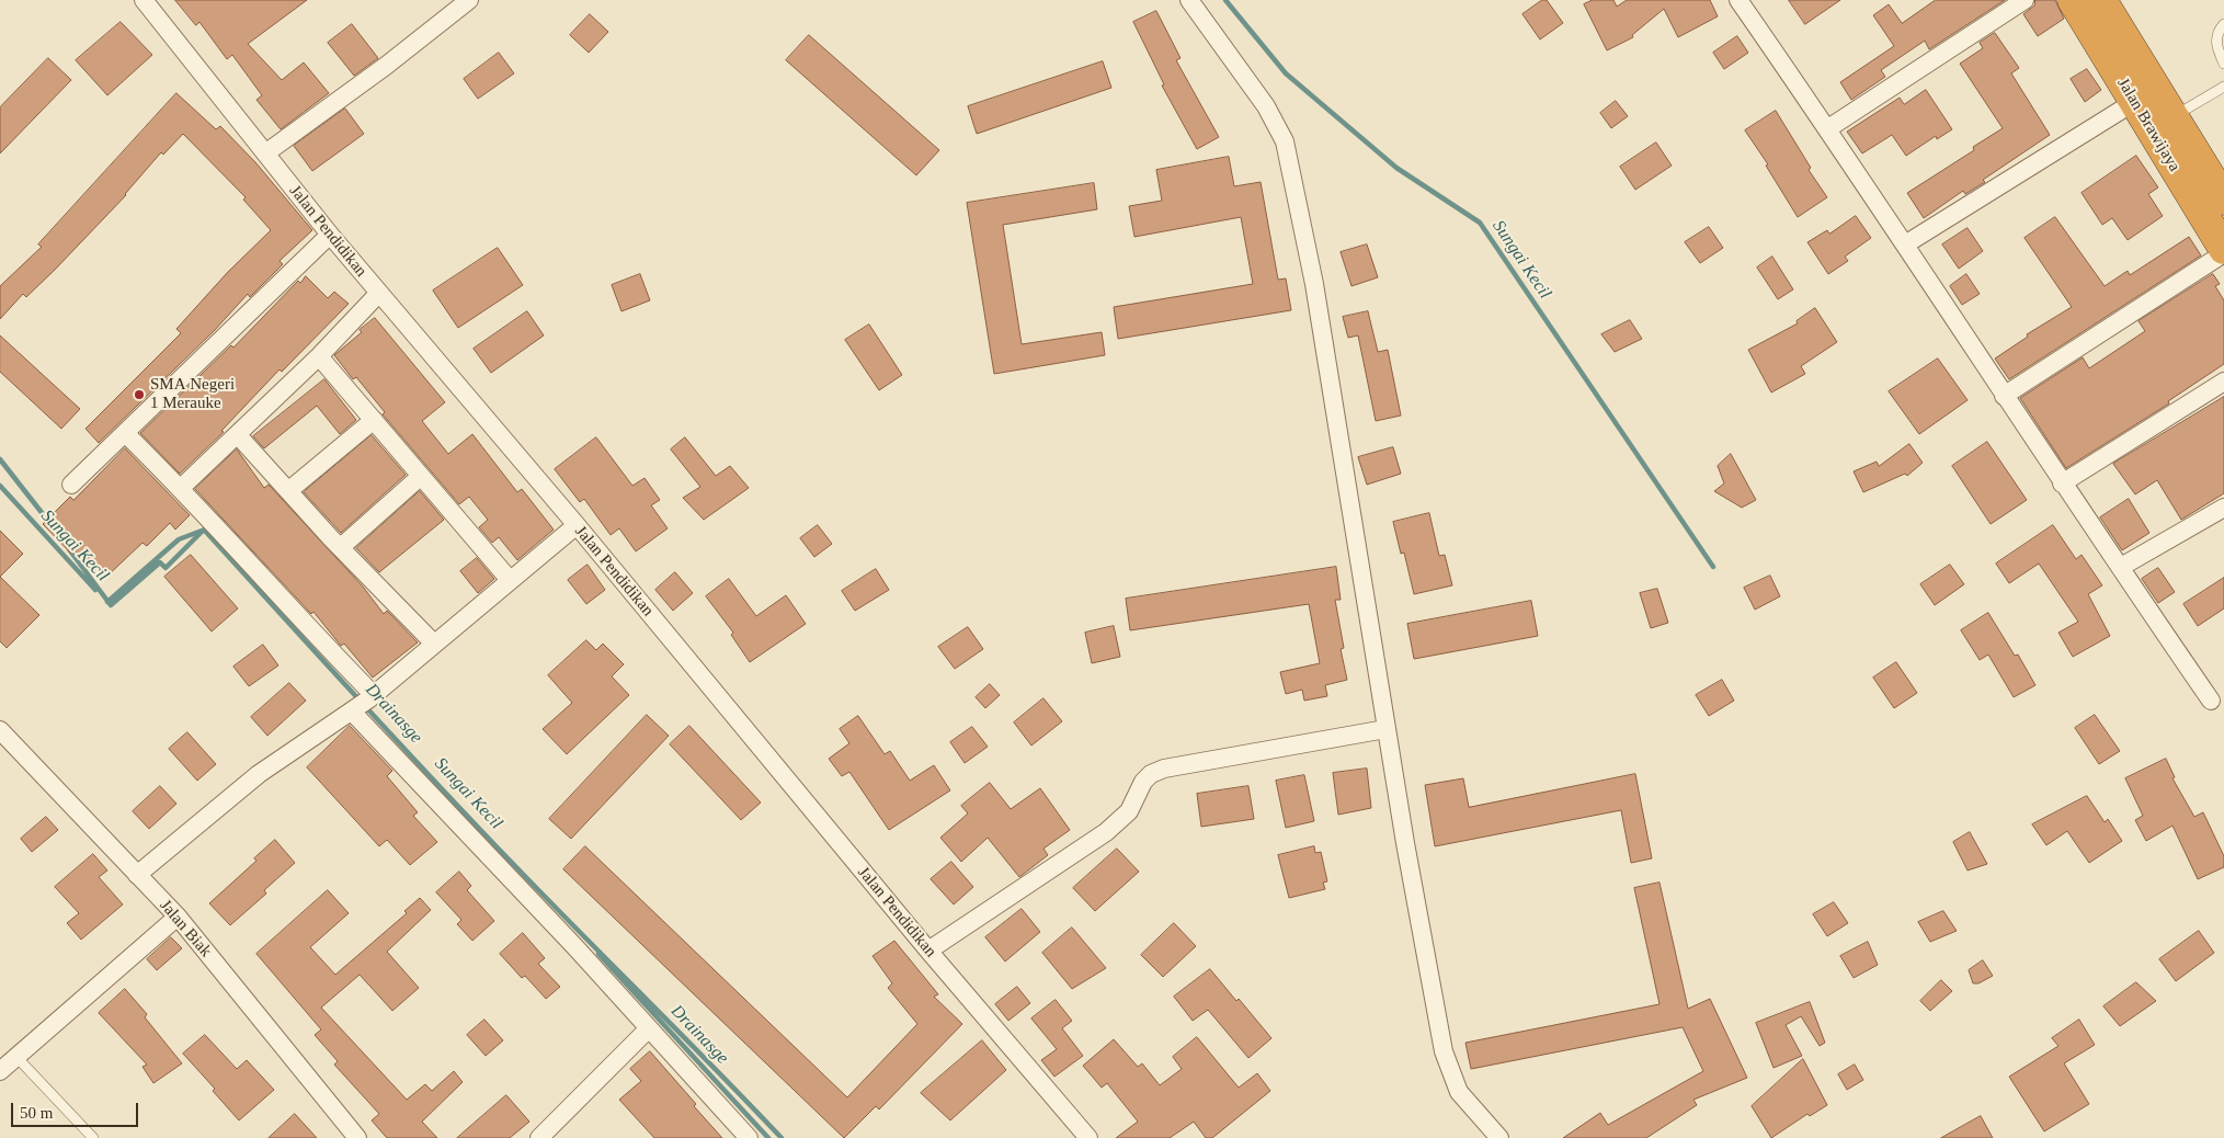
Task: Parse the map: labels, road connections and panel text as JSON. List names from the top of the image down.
{
  "streets": {
    "highway": ["Jalan Brawijaya"],
    "street": ["Jalan Pendidikan", "Jalan Biak"]
  },
  "water": ["Sungai Kecil", "Drainasge"],
  "places": ["SMA Negeri 1 Merauke"],
  "scale_bar": "50 m"
}
